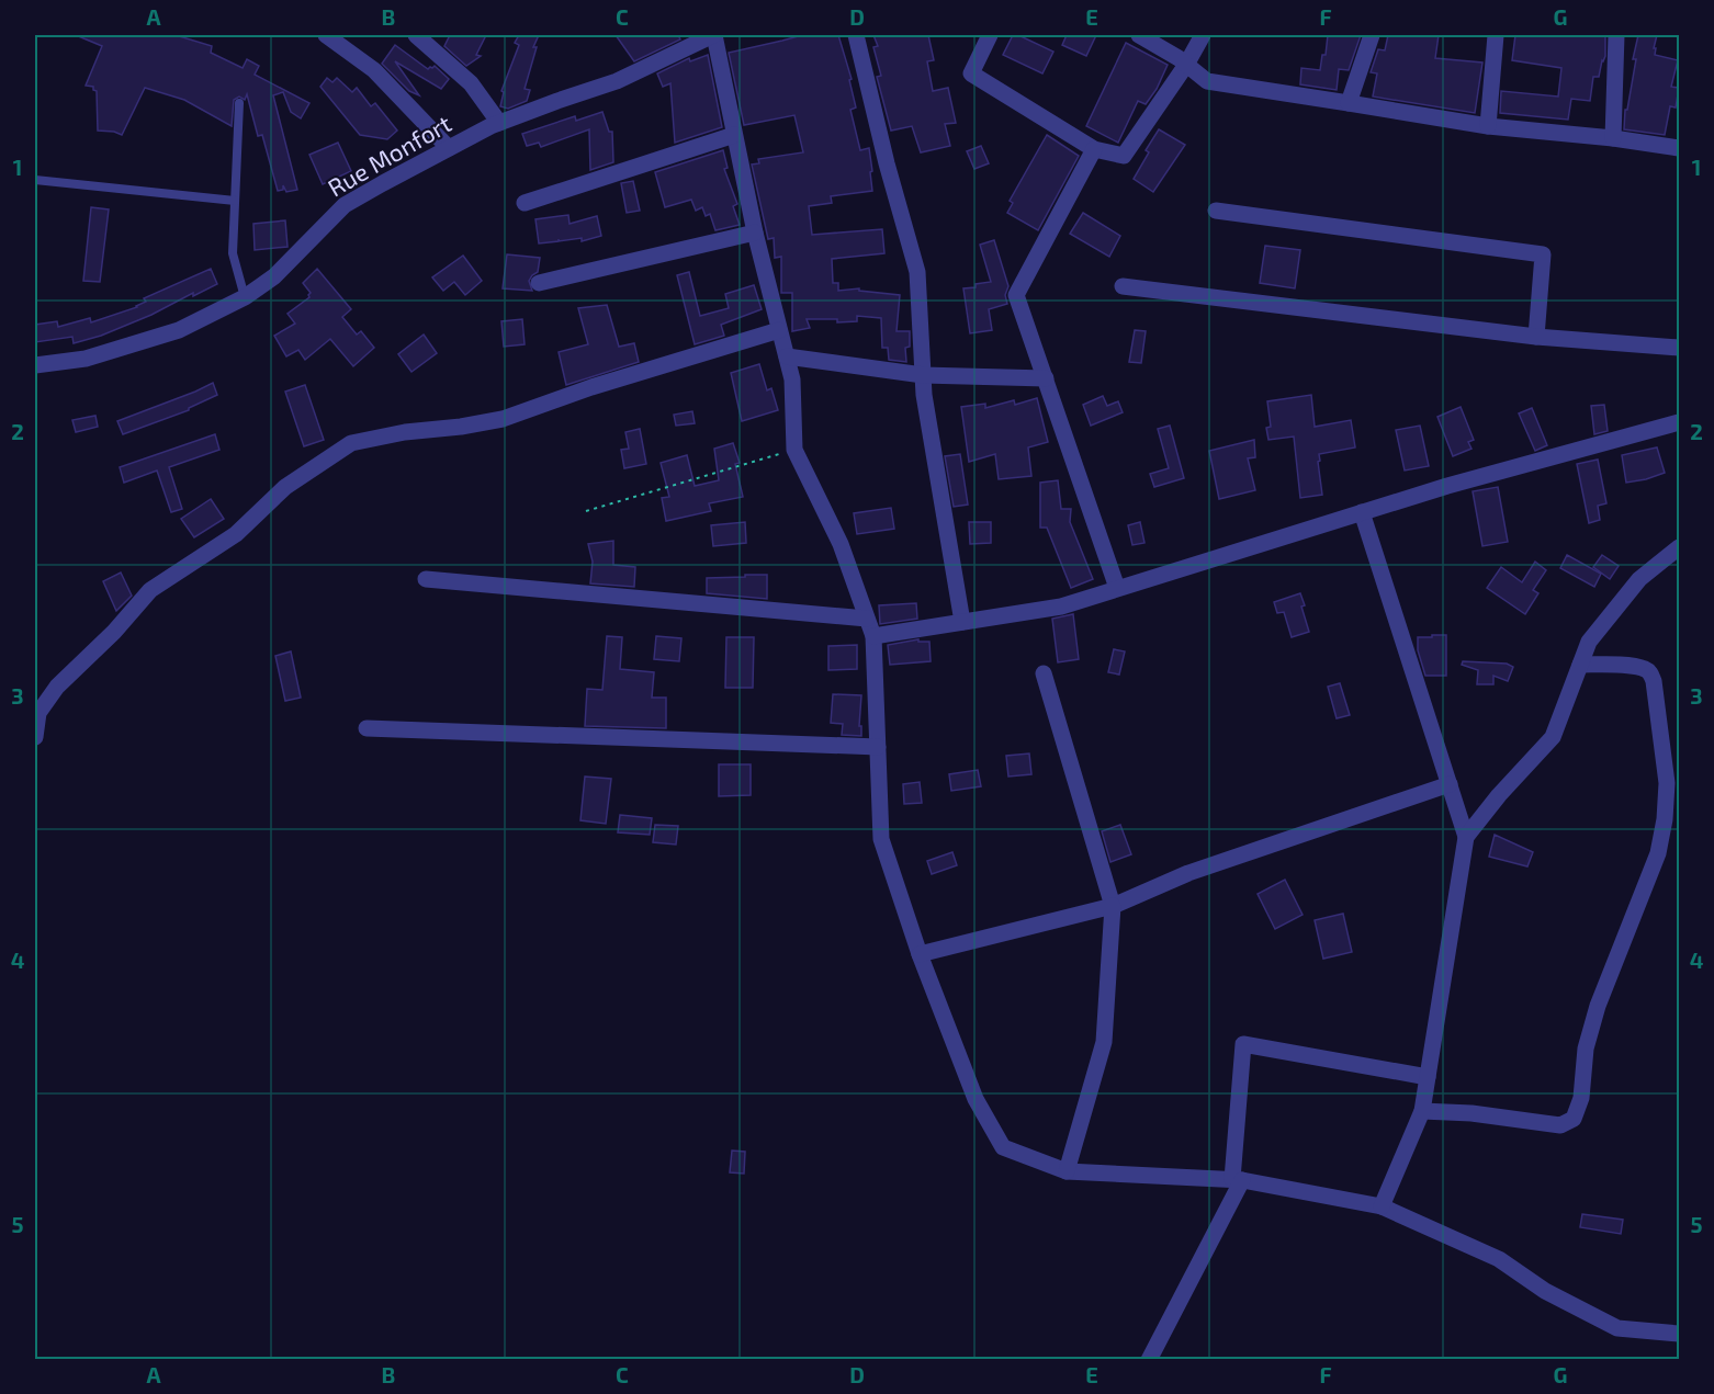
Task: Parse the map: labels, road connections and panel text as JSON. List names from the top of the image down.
{
  "streets": {
    "street": ["Rue Monfort"]
  },
  "grid": {
    "columns": [
      "A",
      "B",
      "C",
      "D",
      "E",
      "F",
      "G"
    ],
    "rows": [
      "1",
      "2",
      "3",
      "4",
      "5"
    ]
  }
}
